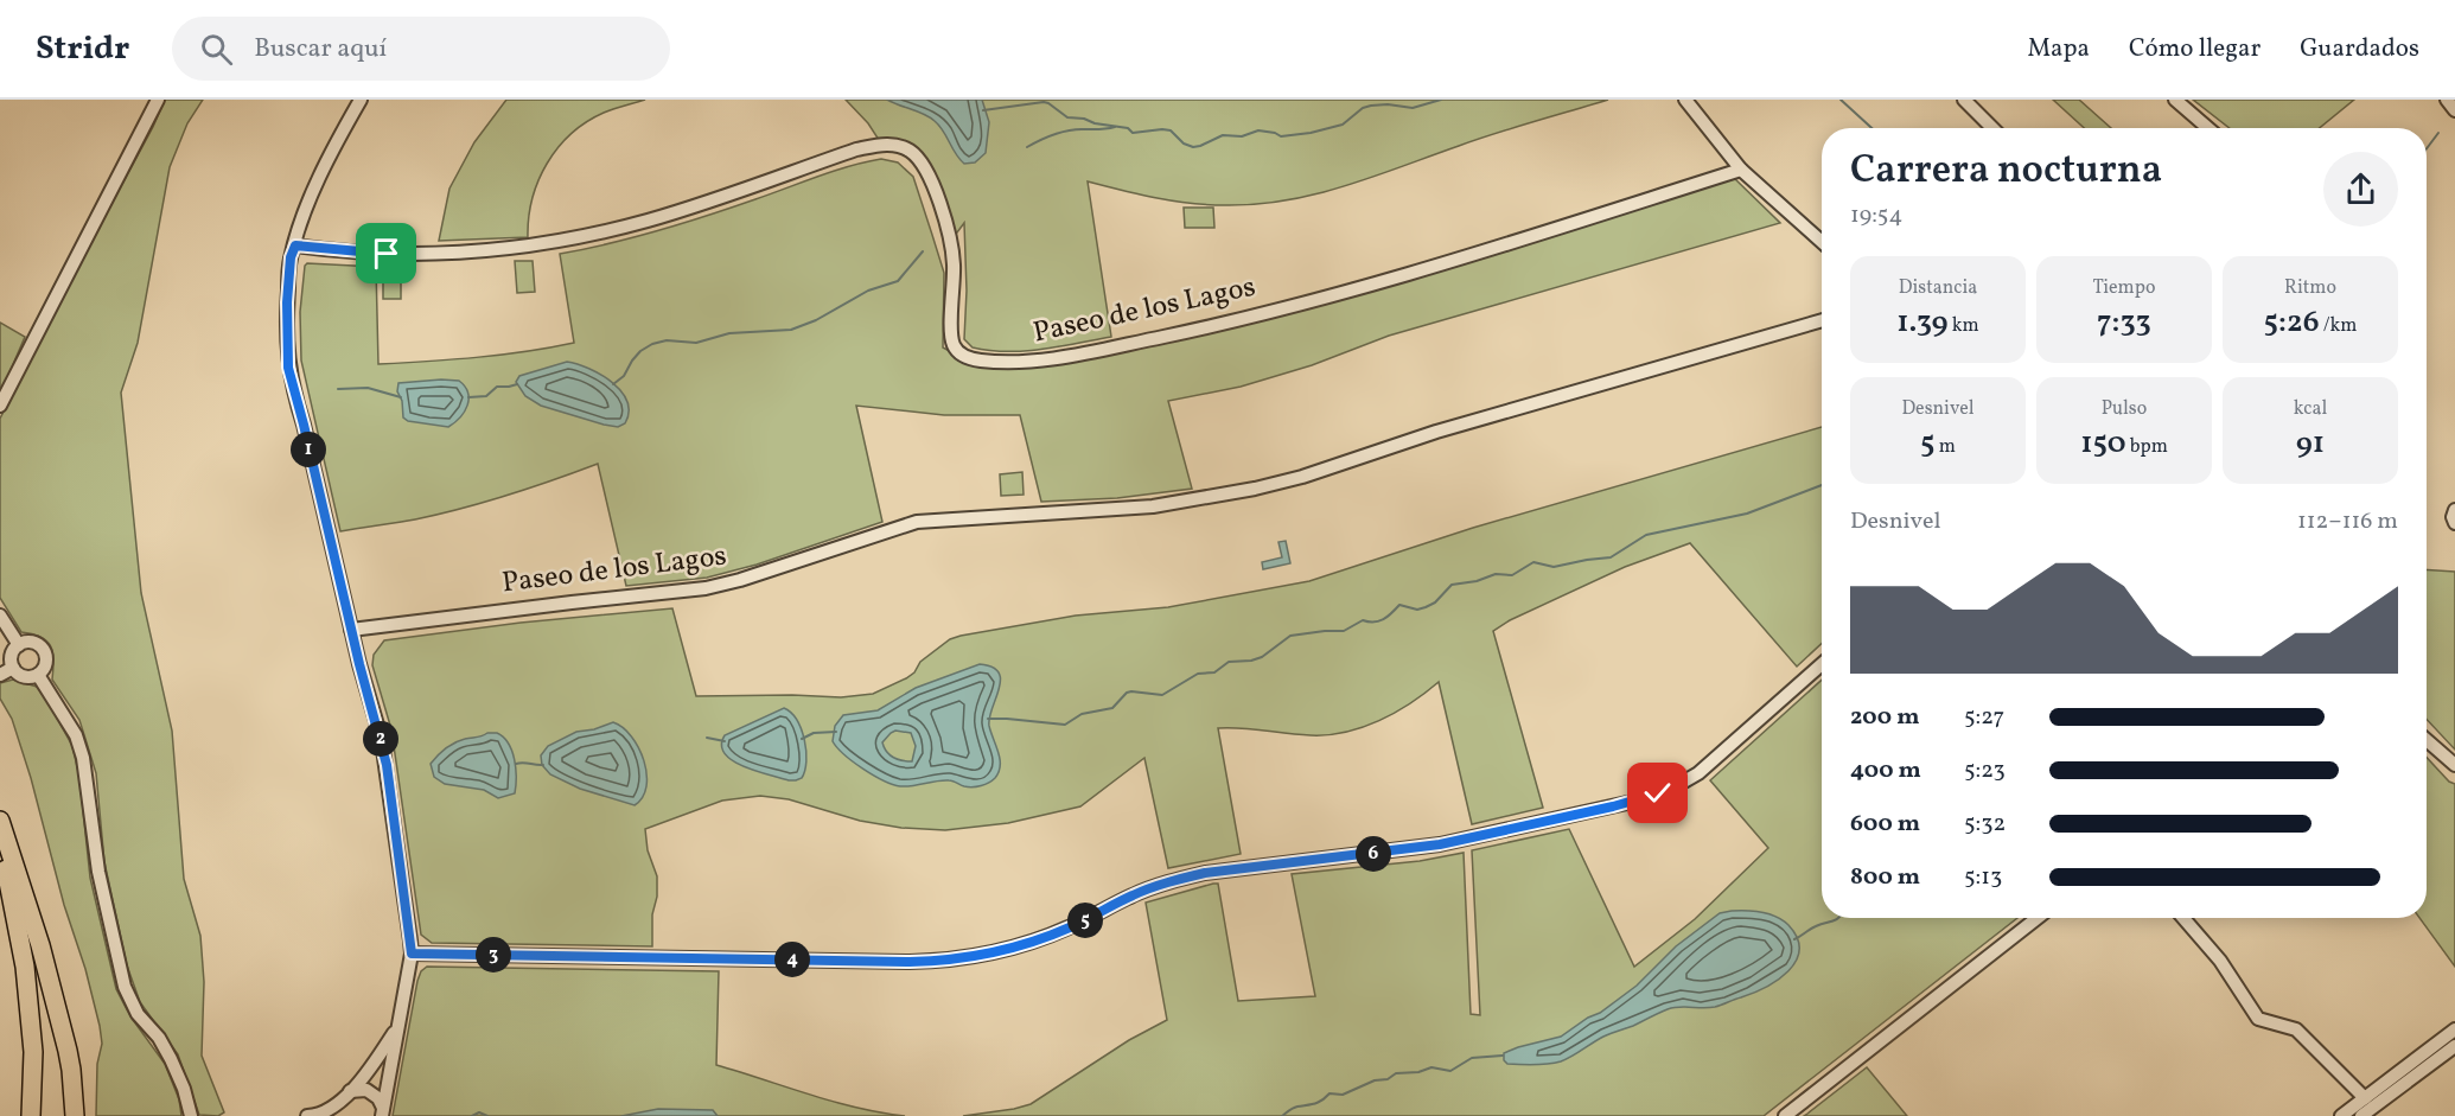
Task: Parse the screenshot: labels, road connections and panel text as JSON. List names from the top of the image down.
{
  "streets": {
    "street": ["Paseo de los Lagos"]
  },
  "page": {
    "header": "Stridr",
    "search": "Buscar aquí",
    "nav": ["Mapa", "Cómo llegar", "Guardados"],
    "heading": ["Carrera nocturna", "19:54"],
    "stats": [
      ["Distancia", "1.39 km"],
      ["Tiempo", "7:33"],
      ["Ritmo", "5:26 /km"],
      ["Desnivel", "5 m"],
      ["Pulso", "150 bpm"],
      ["kcal", "91"]
    ],
    "pins": [
      "1",
      "2",
      "6",
      "5",
      "3",
      "4"
    ],
    "chart": ["Desnivel", "112–116 m"],
    "list": [
      {
        "name": "200 m",
        "note": "5:27"
      },
      {
        "name": "400 m",
        "note": "5:23"
      },
      {
        "name": "600 m",
        "note": "5:32"
      },
      {
        "name": "800 m",
        "note": "5:13"
      }
    ]
  }
}
